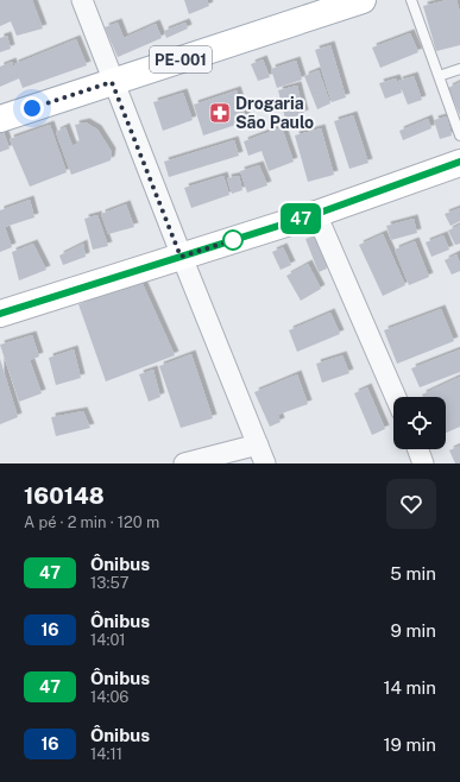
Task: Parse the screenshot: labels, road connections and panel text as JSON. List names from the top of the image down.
{
  "streets": {
    "main road": ["PE-001"]
  },
  "places": {
    "pharmacy": ["Drogaria São Paulo"]
  },
  "lines": ["bus line 47"],
  "page": {
    "on_map": "47",
    "heading": ["160148", "A pé · 2 min · 120 m"],
    "list": [
      {
        "mark": "47",
        "name": "Ônibus",
        "note": "13:57",
        "value": "5 min"
      },
      {
        "mark": "16",
        "name": "Ônibus",
        "note": "14:01",
        "value": "9 min"
      },
      {
        "mark": "47",
        "name": "Ônibus",
        "note": "14:06",
        "value": "14 min"
      },
      {
        "mark": "16",
        "name": "Ônibus",
        "note": "14:11",
        "value": "19 min"
      }
    ]
  }
}
